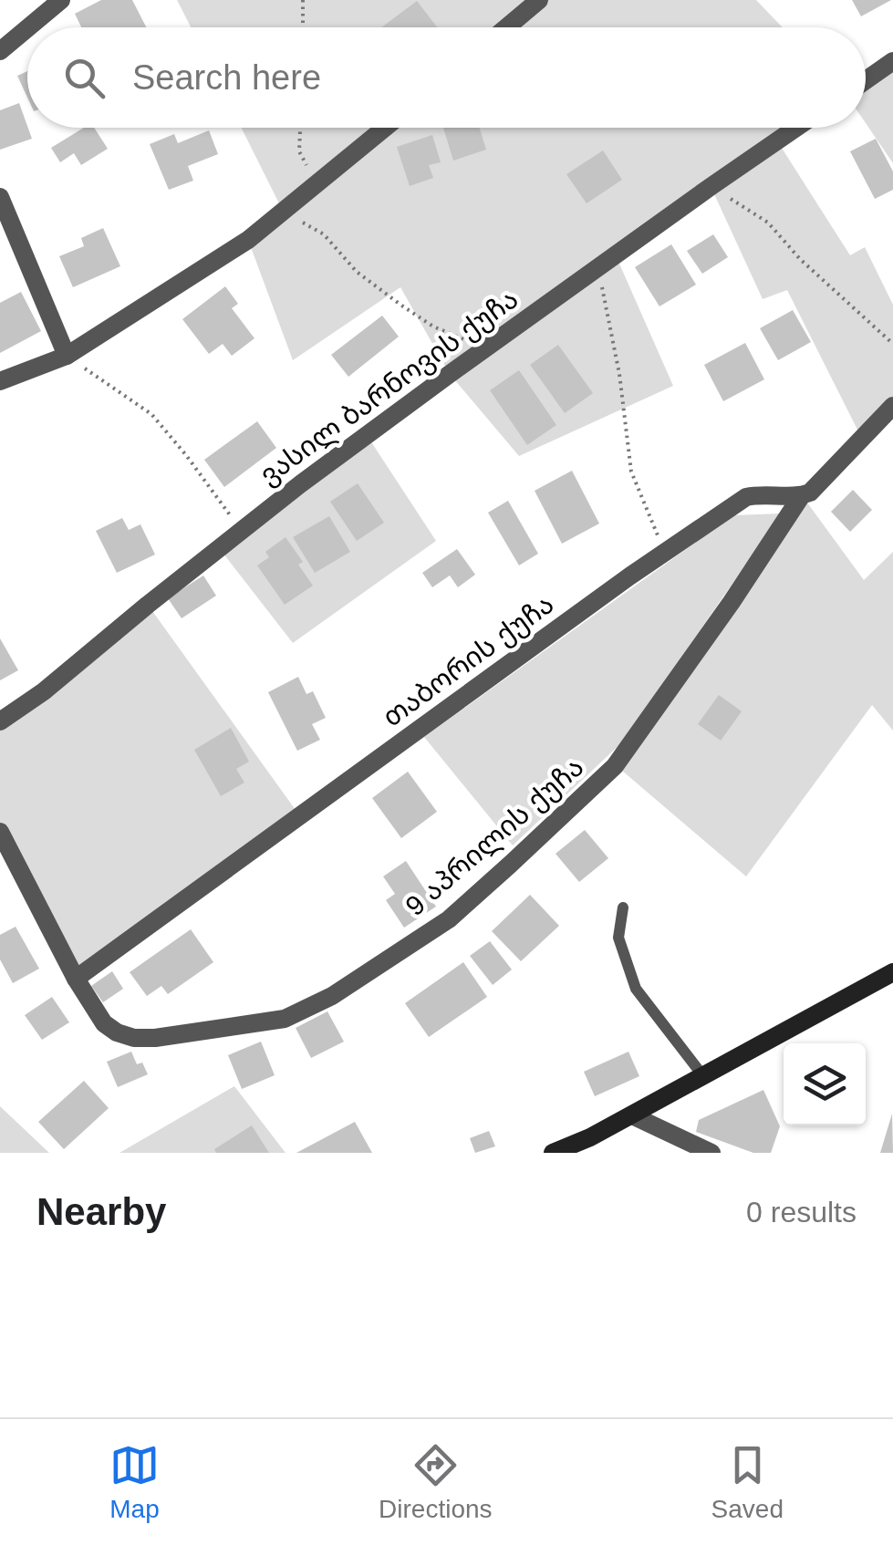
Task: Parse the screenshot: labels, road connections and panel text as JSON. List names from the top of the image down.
{
  "streets": {
    "street": ["ვასილ ბარნოვის ქუჩა", "თაბორის ქუჩა", "9 აპრილის ქუჩა"]
  },
  "crossings": [
    ["თაბორის ქუჩა", "9 აპრილის ქუჩა"]
  ],
  "page": {
    "search": "Search here",
    "heading": ["Nearby", "0 results"],
    "nav": ["Map", "Directions", "Saved"]
  }
}
